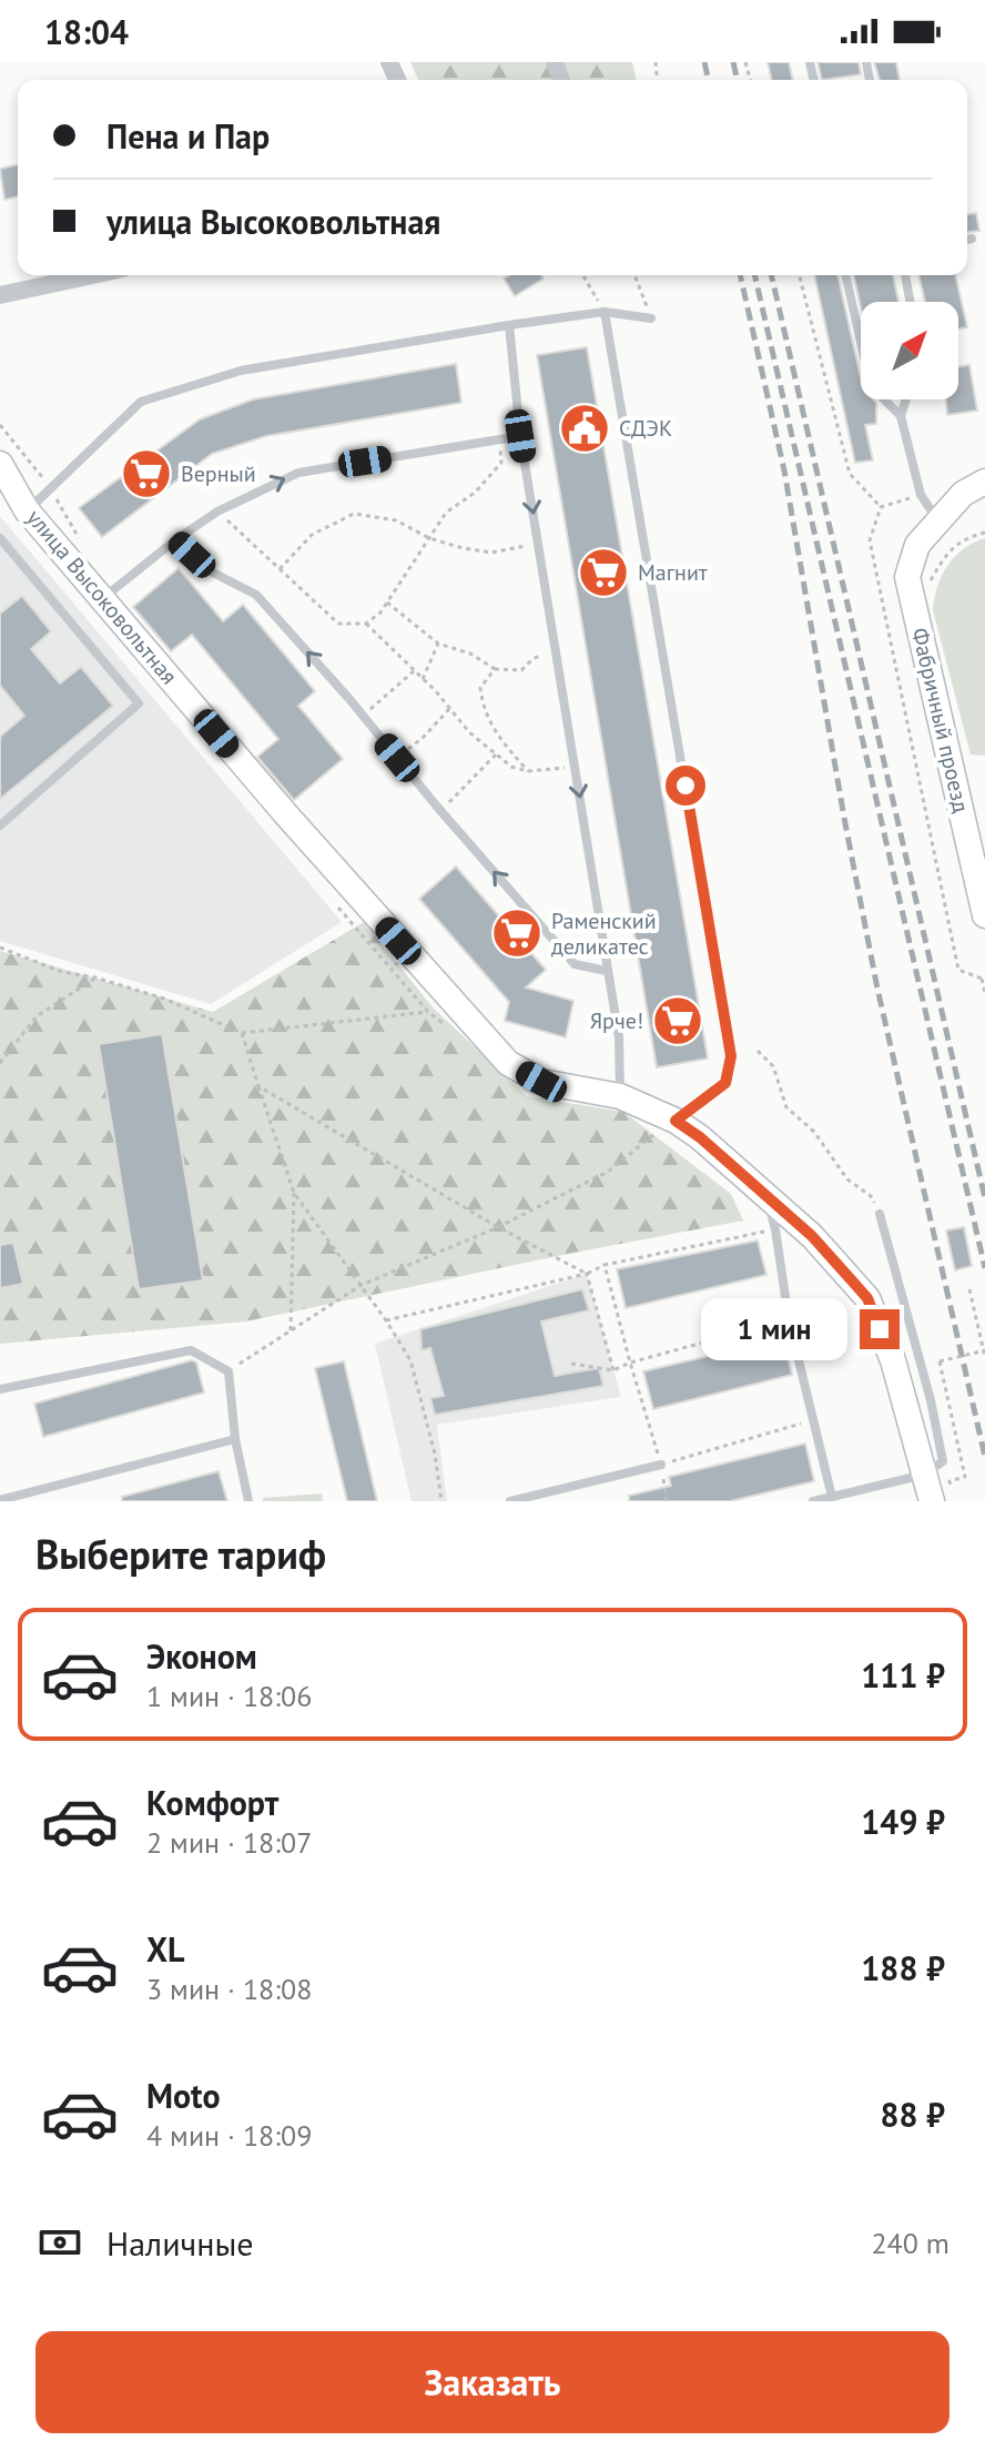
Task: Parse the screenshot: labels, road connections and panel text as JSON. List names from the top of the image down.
{
  "streets": {
    "street": ["улица Высоковольтная", "Фабричный проезд"]
  },
  "places": {
    "public building": ["СДЭК"],
    "supermarket": [
      "Верный",
      "Магнит",
      "Раменский деликатес",
      "Ярче!"
    ]
  },
  "north": "top right",
  "page": {
    "status": "18:04",
    "banner": ["Пена и Пар", "улица Высоковольтная"],
    "bubble": "1 мин",
    "heading": "Выберите тариф",
    "list": [
      {
        "name": "Эконом",
        "note": "1 мин · 18:06",
        "value": "111 ₽"
      },
      {
        "name": "Комфорт",
        "note": "2 мин · 18:07",
        "value": "149 ₽"
      },
      {
        "name": "XL",
        "note": "3 мин · 18:08",
        "value": "188 ₽"
      },
      {
        "name": "Moto",
        "note": "4 мин · 18:09",
        "value": "88 ₽"
      }
    ],
    "pay": ["Наличные", "240 m"],
    "buttons": "Заказать"
  }
}
